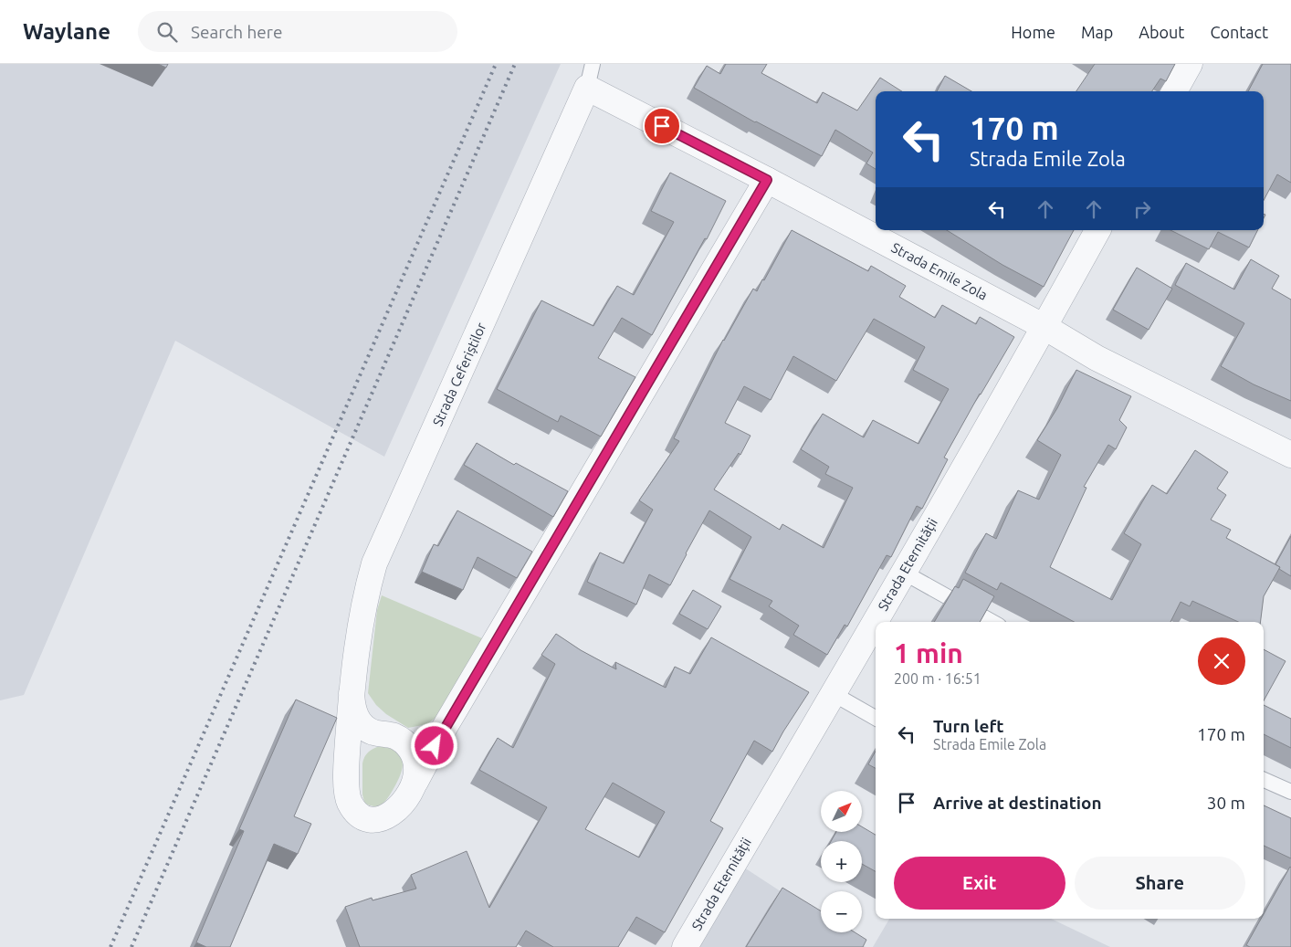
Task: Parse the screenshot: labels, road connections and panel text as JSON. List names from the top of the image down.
{
  "streets": {
    "street": ["Strada Emile Zola", "Strada Ceferiștilor", "Strada Eternității"]
  },
  "crossings": [
    ["Strada Emile Zola", "Strada Ceferiștilor"],
    ["Strada Emile Zola", "Strada Eternității"]
  ],
  "north": "top right",
  "page": {
    "header": "Waylane",
    "search": "Search here",
    "nav": [
      "Home",
      "Map",
      "About",
      "Contact"
    ],
    "turn": ["170 m", "Strada Emile Zola"],
    "heading": ["1 min", "200 m · 16:51"],
    "list": [
      {
        "name": "Turn left",
        "note": "Strada Emile Zola",
        "value": "170 m"
      },
      {
        "name": "Arrive at destination",
        "value": "30 m"
      }
    ],
    "map_buttons": ["+", "−"],
    "buttons": ["Exit", "Share"]
  }
}
